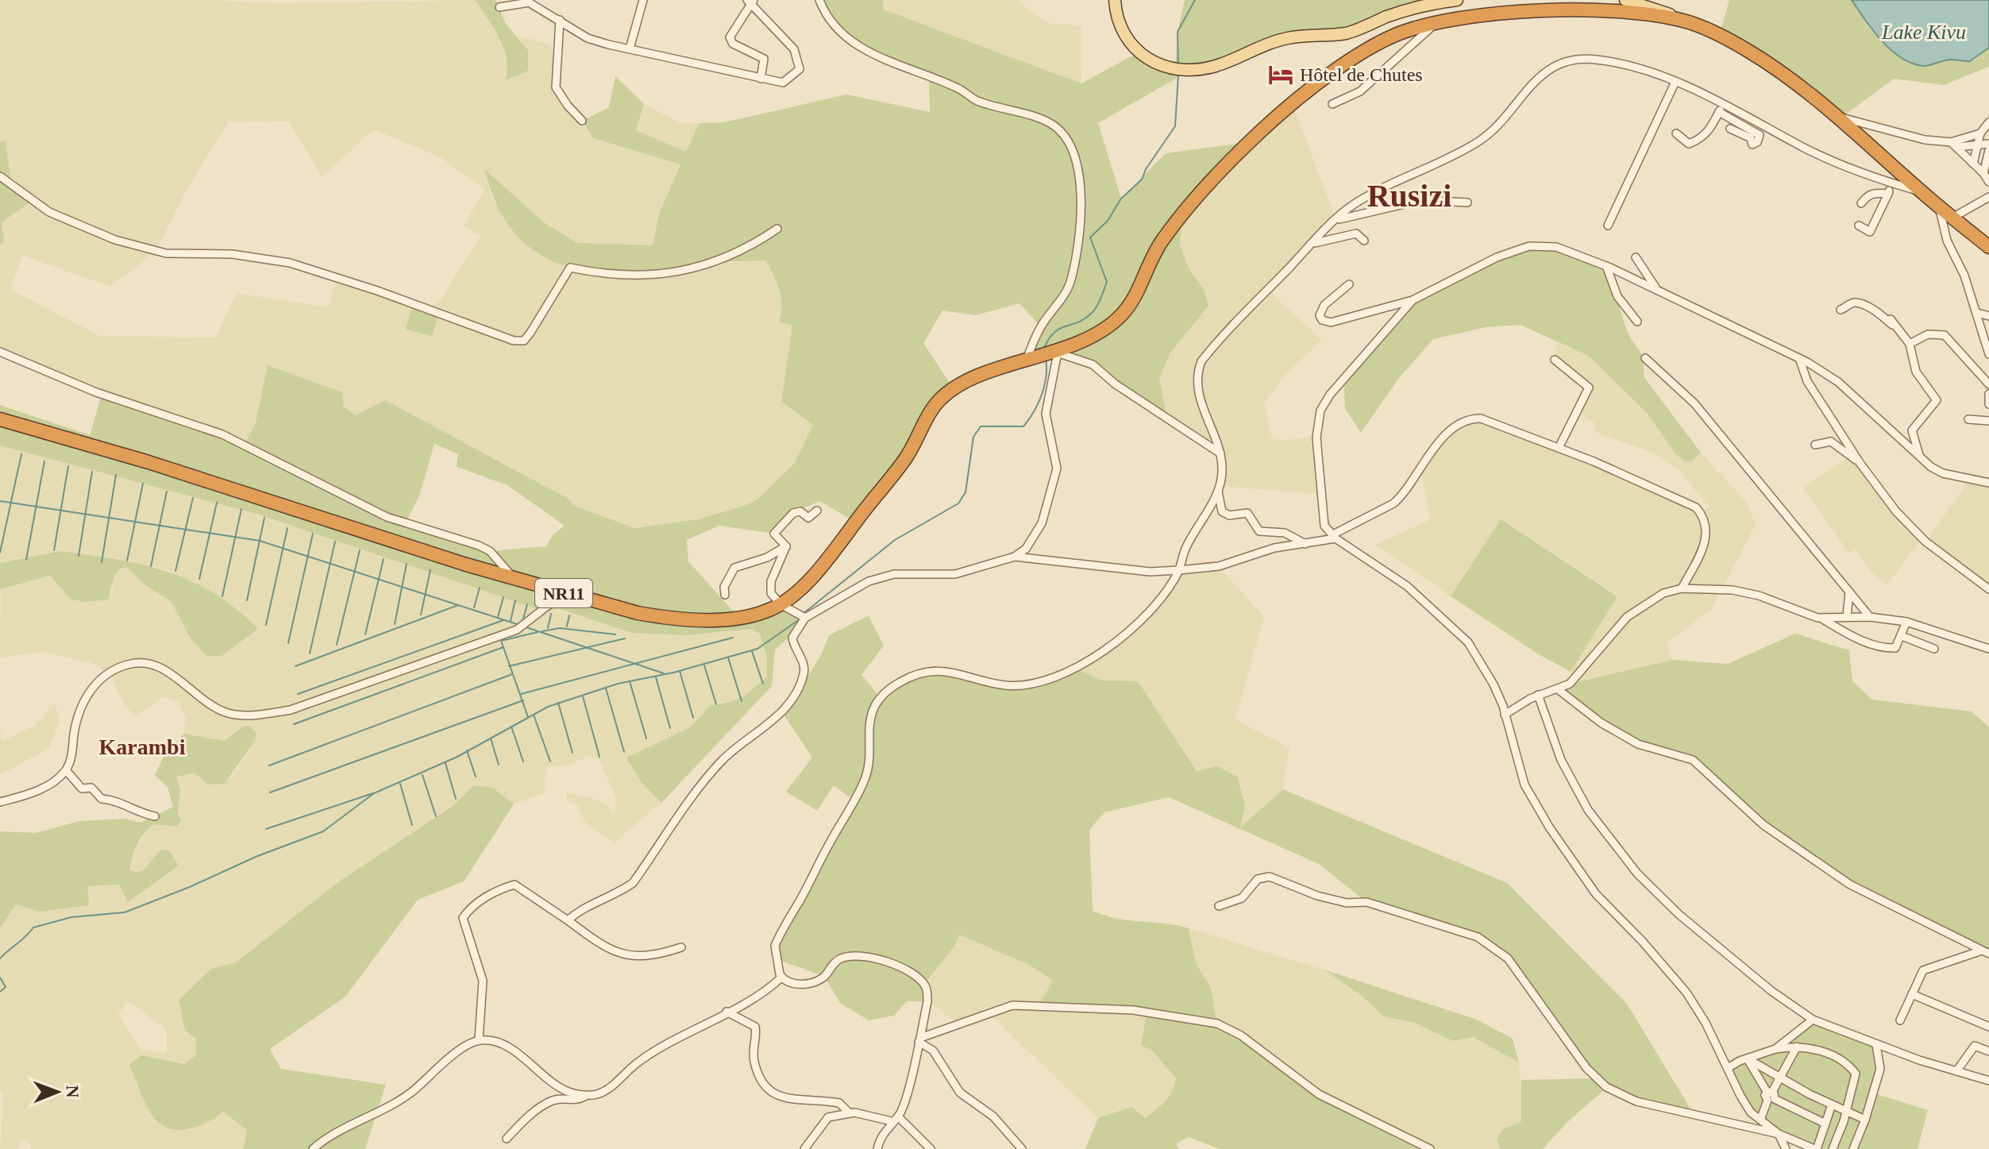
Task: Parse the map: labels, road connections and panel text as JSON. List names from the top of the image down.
{
  "streets": {
    "highway": ["NR11"]
  },
  "districts": ["Rusizi", "Karambi"],
  "water": ["Lake Kivu"],
  "places": {
    "hotel": ["Hôtel de Chutes"]
  },
  "north": "right"
}
